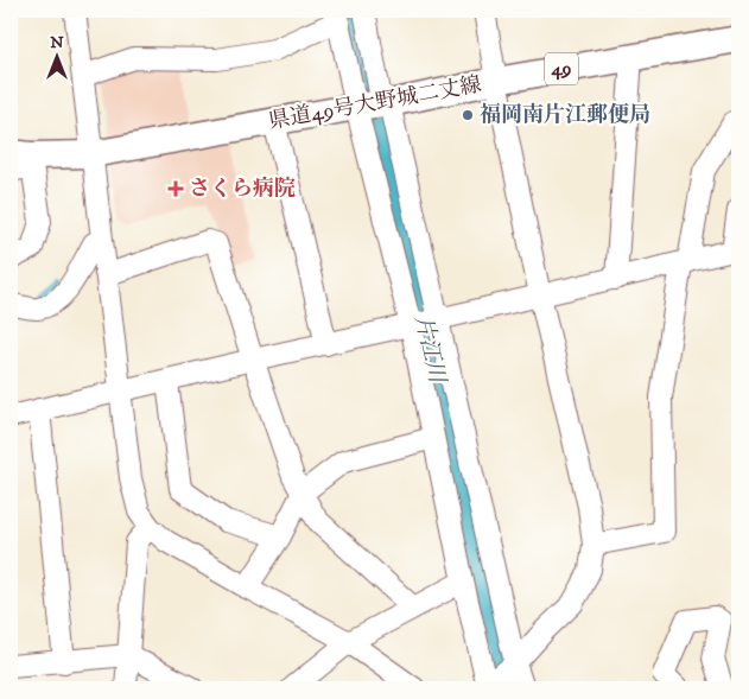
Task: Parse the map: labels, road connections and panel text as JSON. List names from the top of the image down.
{
  "streets": {
    "main road": ["49", "県道49号大野城二丈線"]
  },
  "water": ["片江川"],
  "places": {
    "other": ["福岡南片江郵便局"],
    "health": ["さくら病院"]
  },
  "north": "top"
}
